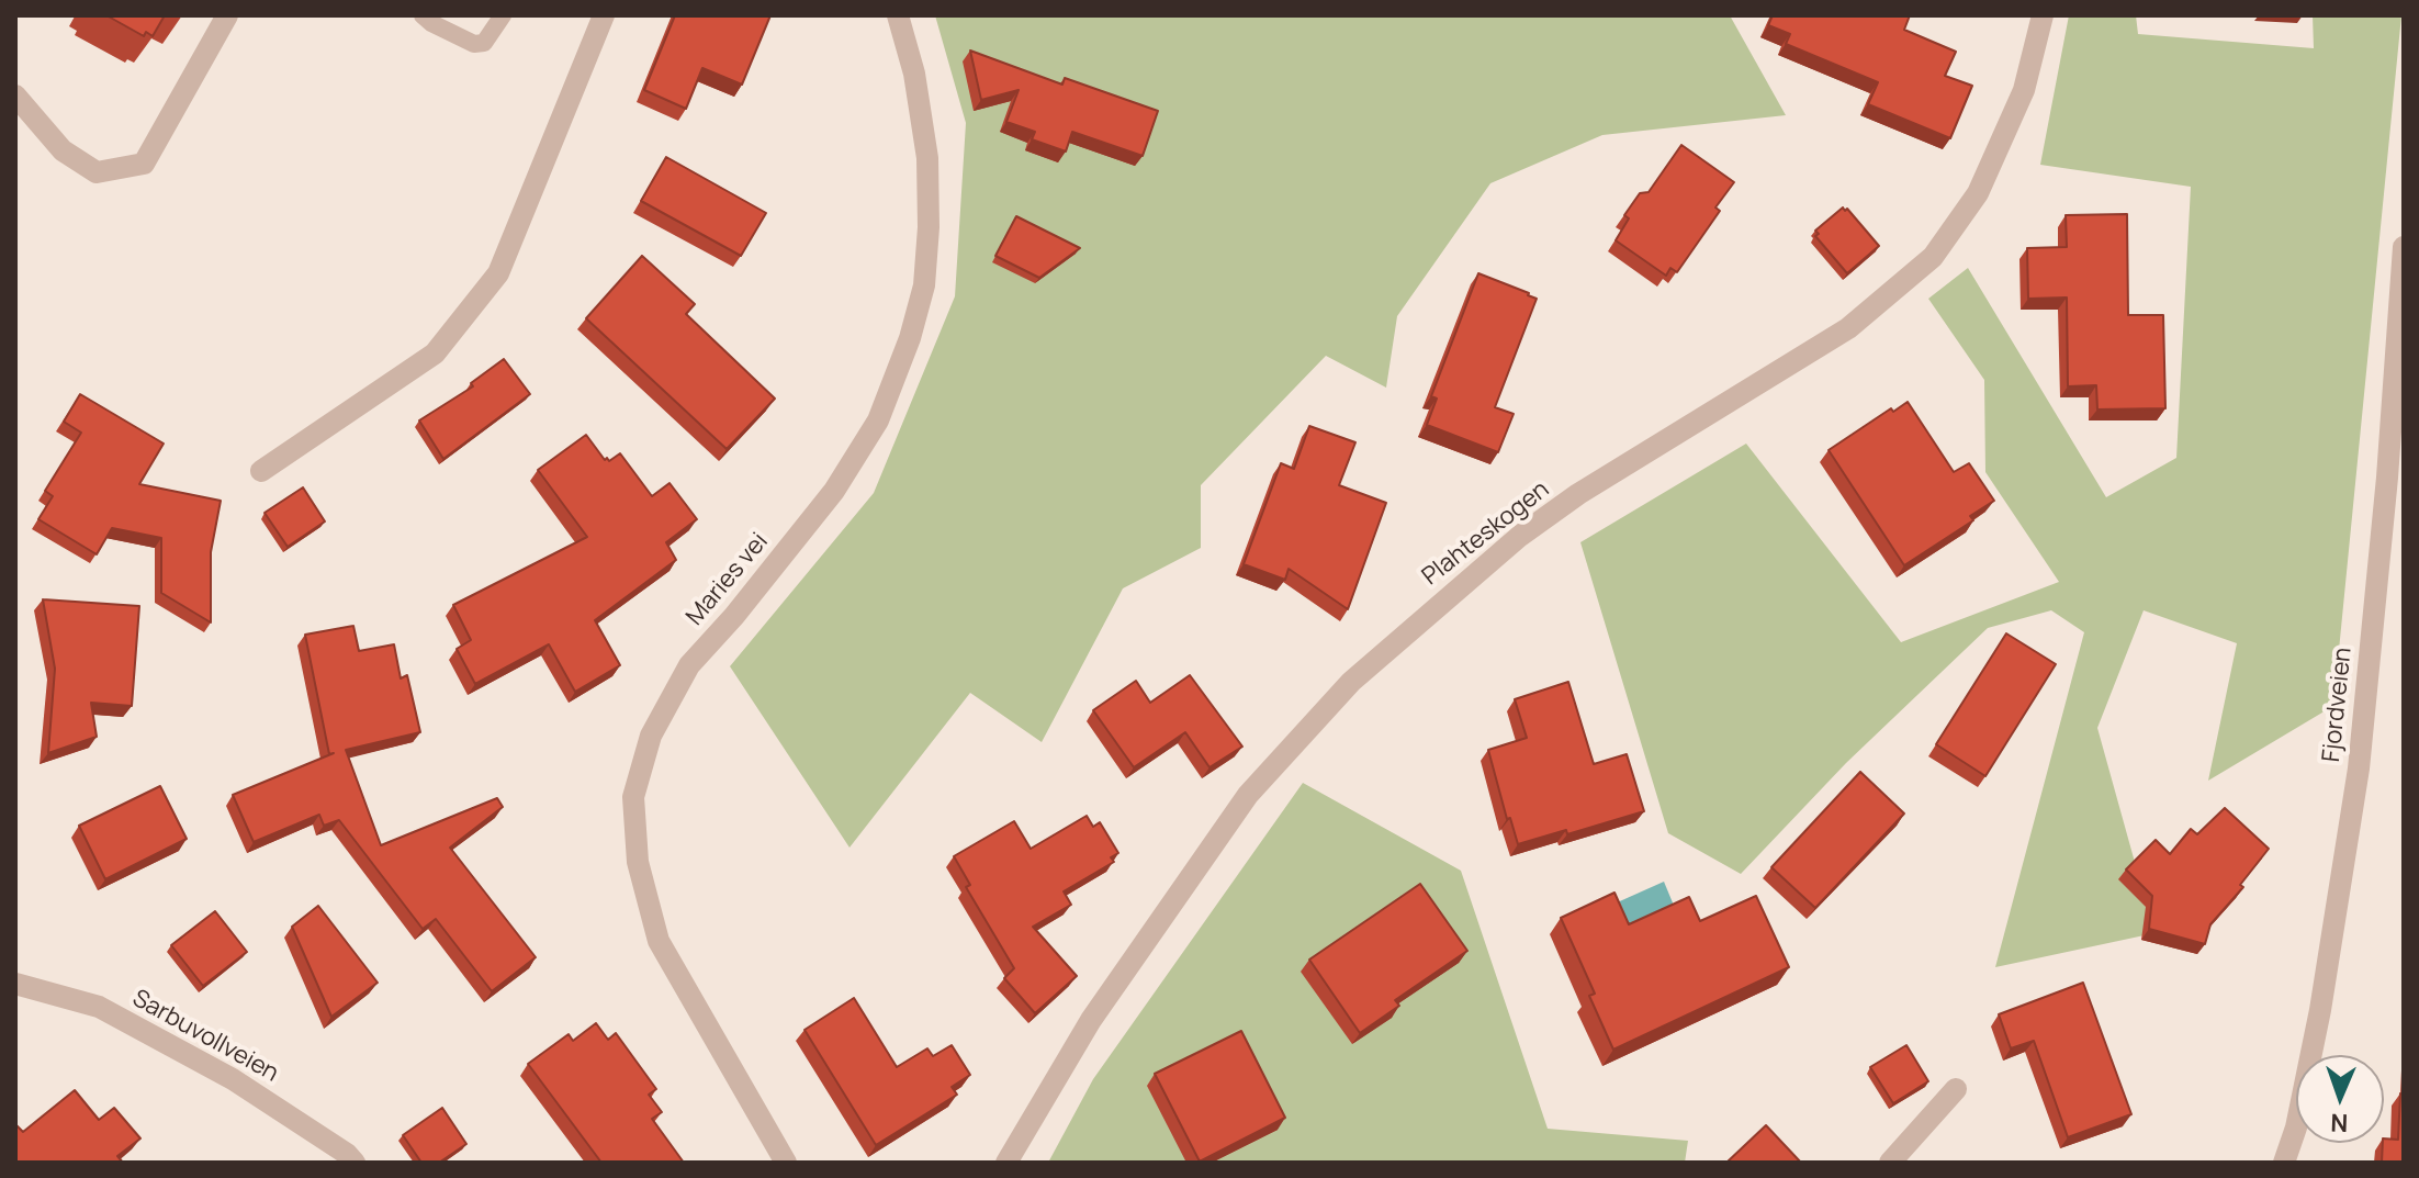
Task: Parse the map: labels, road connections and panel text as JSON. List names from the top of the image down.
{
  "streets": {
    "street": [
      "Plahteskogen",
      "Maries vei",
      "Fjordveien",
      "Sarbuvollveien"
    ]
  },
  "north": "bottom"
}
